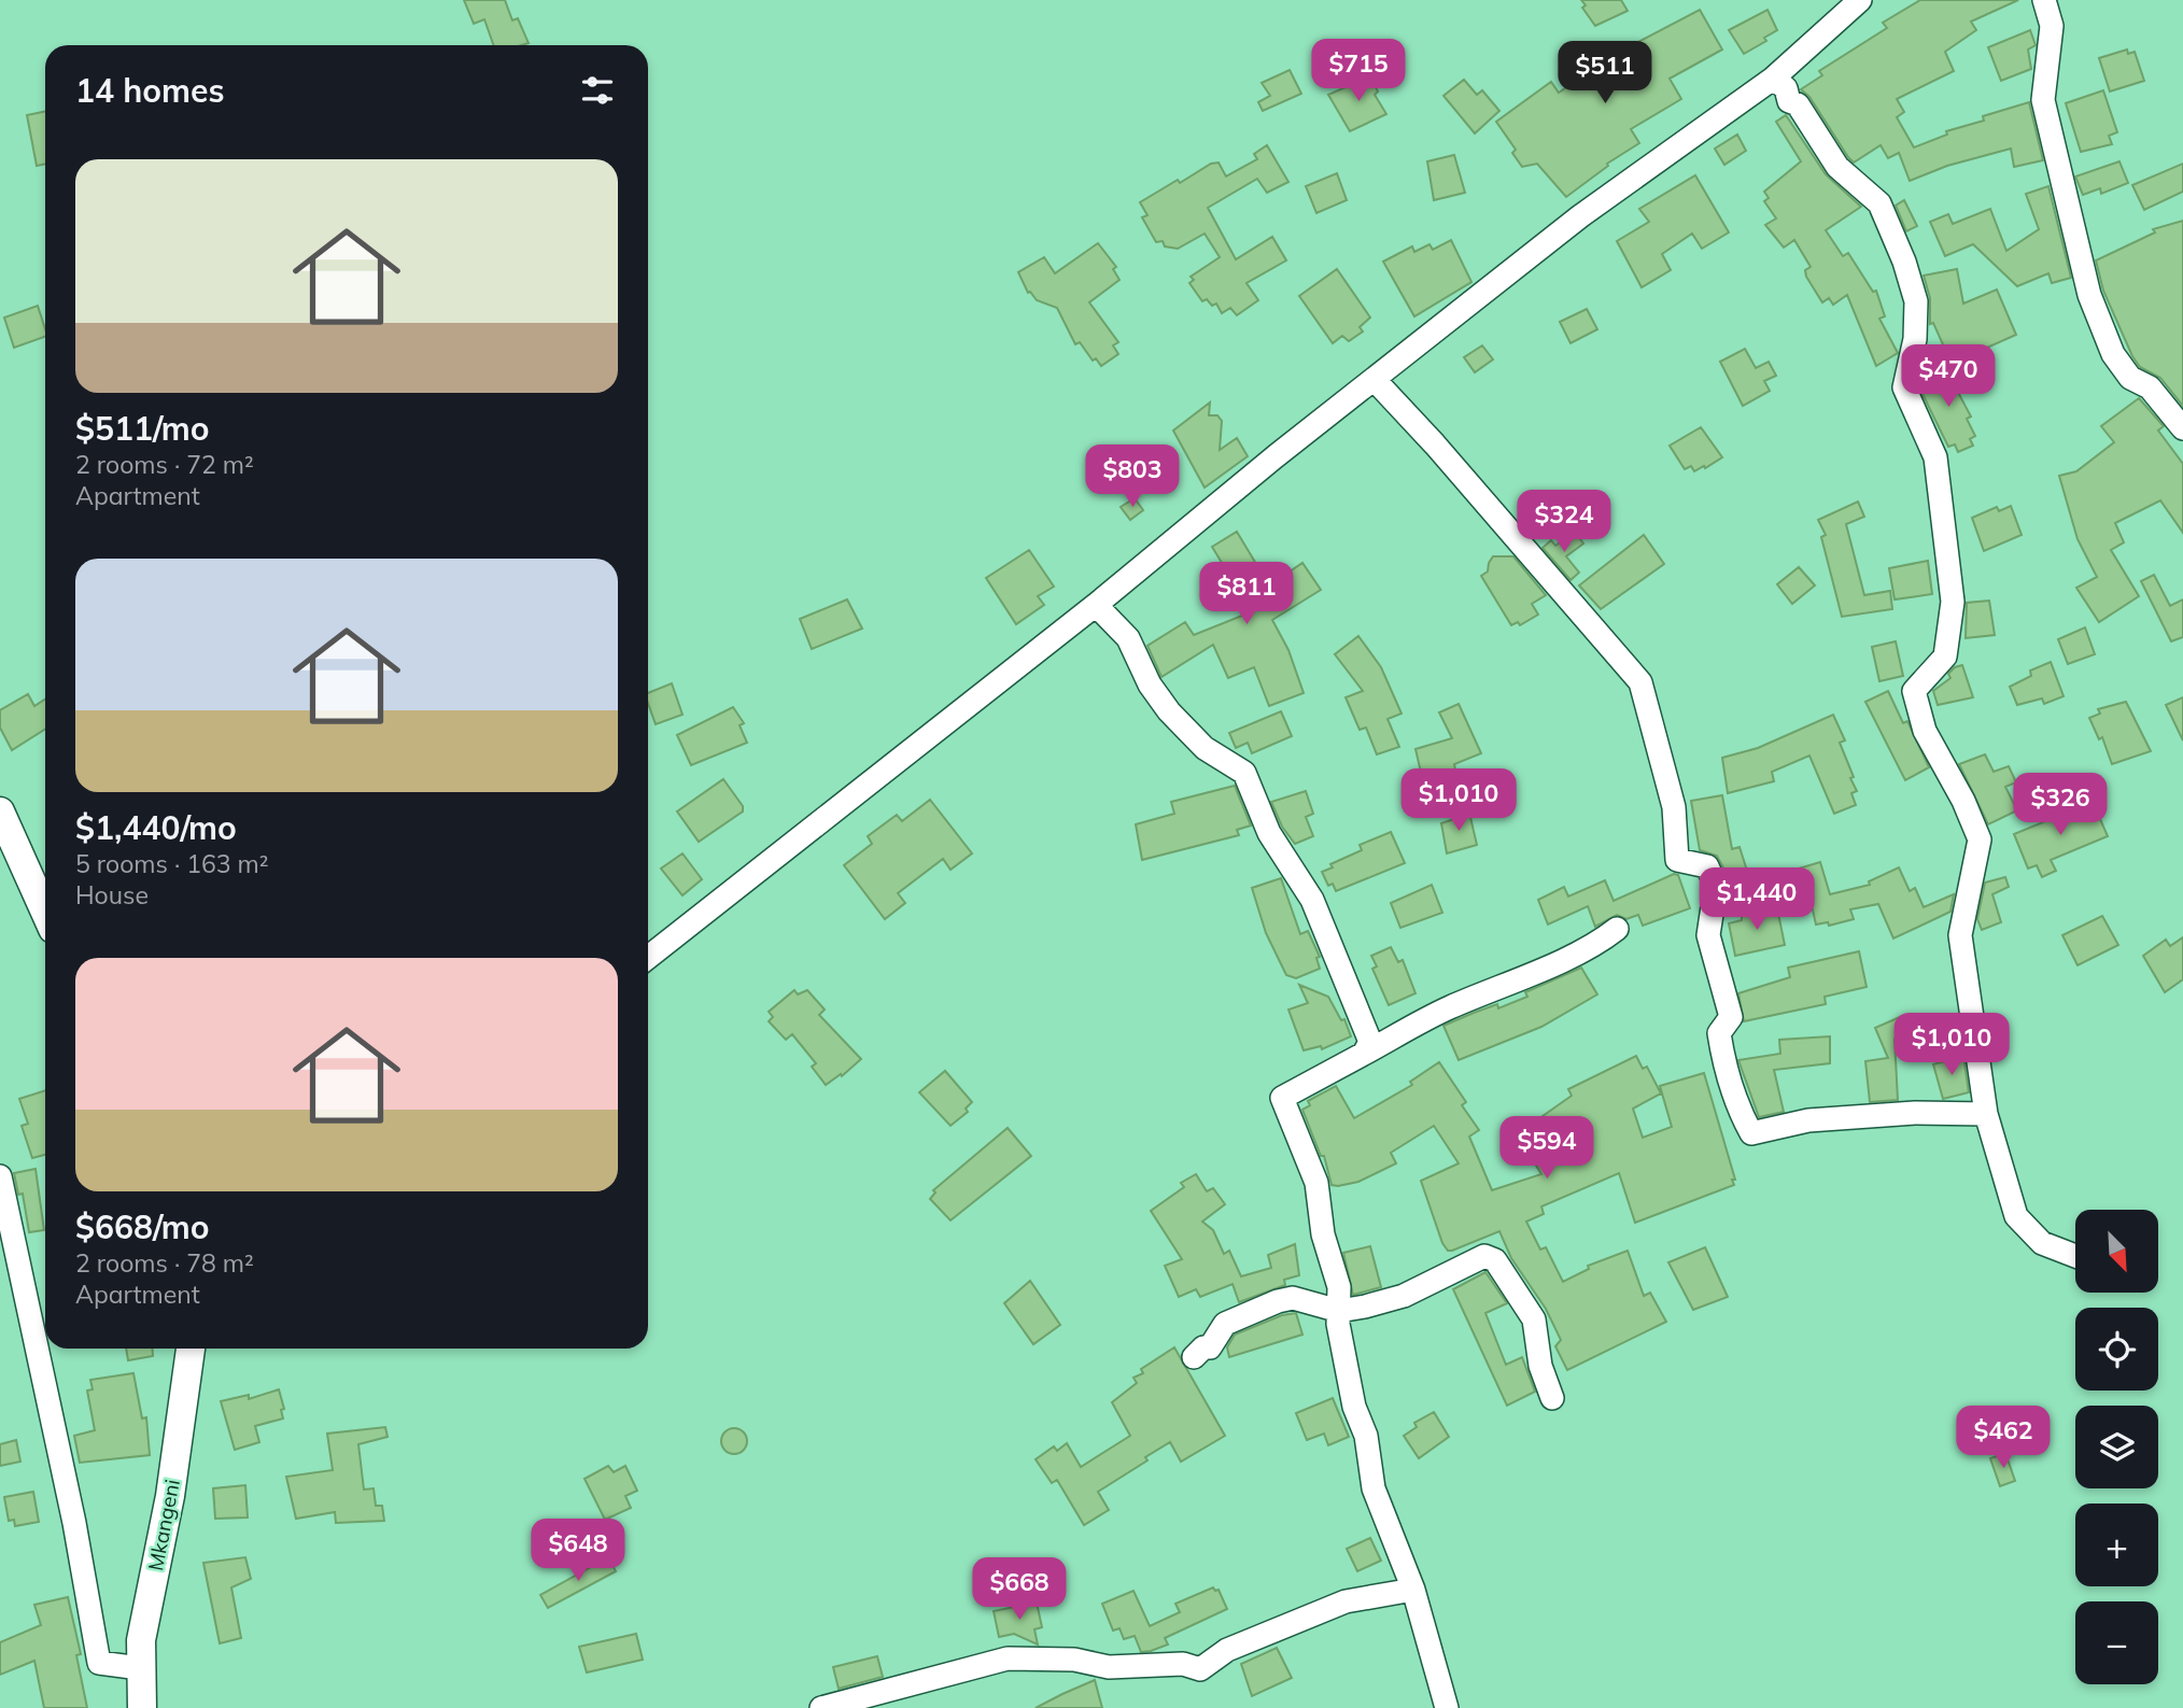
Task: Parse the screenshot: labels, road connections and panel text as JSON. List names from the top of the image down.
{
  "streets": {
    "street": ["Mkangeni"]
  },
  "north": "bottom right",
  "page": {
    "price": [
      "$715",
      "$511",
      "$470",
      "$803",
      "$324",
      "$811",
      "$1,010",
      "$326",
      "$1,440",
      "$1,010",
      "$594",
      "$462",
      "$648",
      "$668"
    ],
    "heading": "14 homes",
    "list": [
      {
        "name": "$511/mo",
        "note": "2 rooms · 72 m² · Apartment"
      },
      {
        "name": "$1,440/mo",
        "note": "5 rooms · 163 m² · House"
      },
      {
        "name": "$668/mo",
        "note": "2 rooms · 78 m² · Apartment"
      }
    ],
    "map_buttons": ["+", "−"]
  }
}
